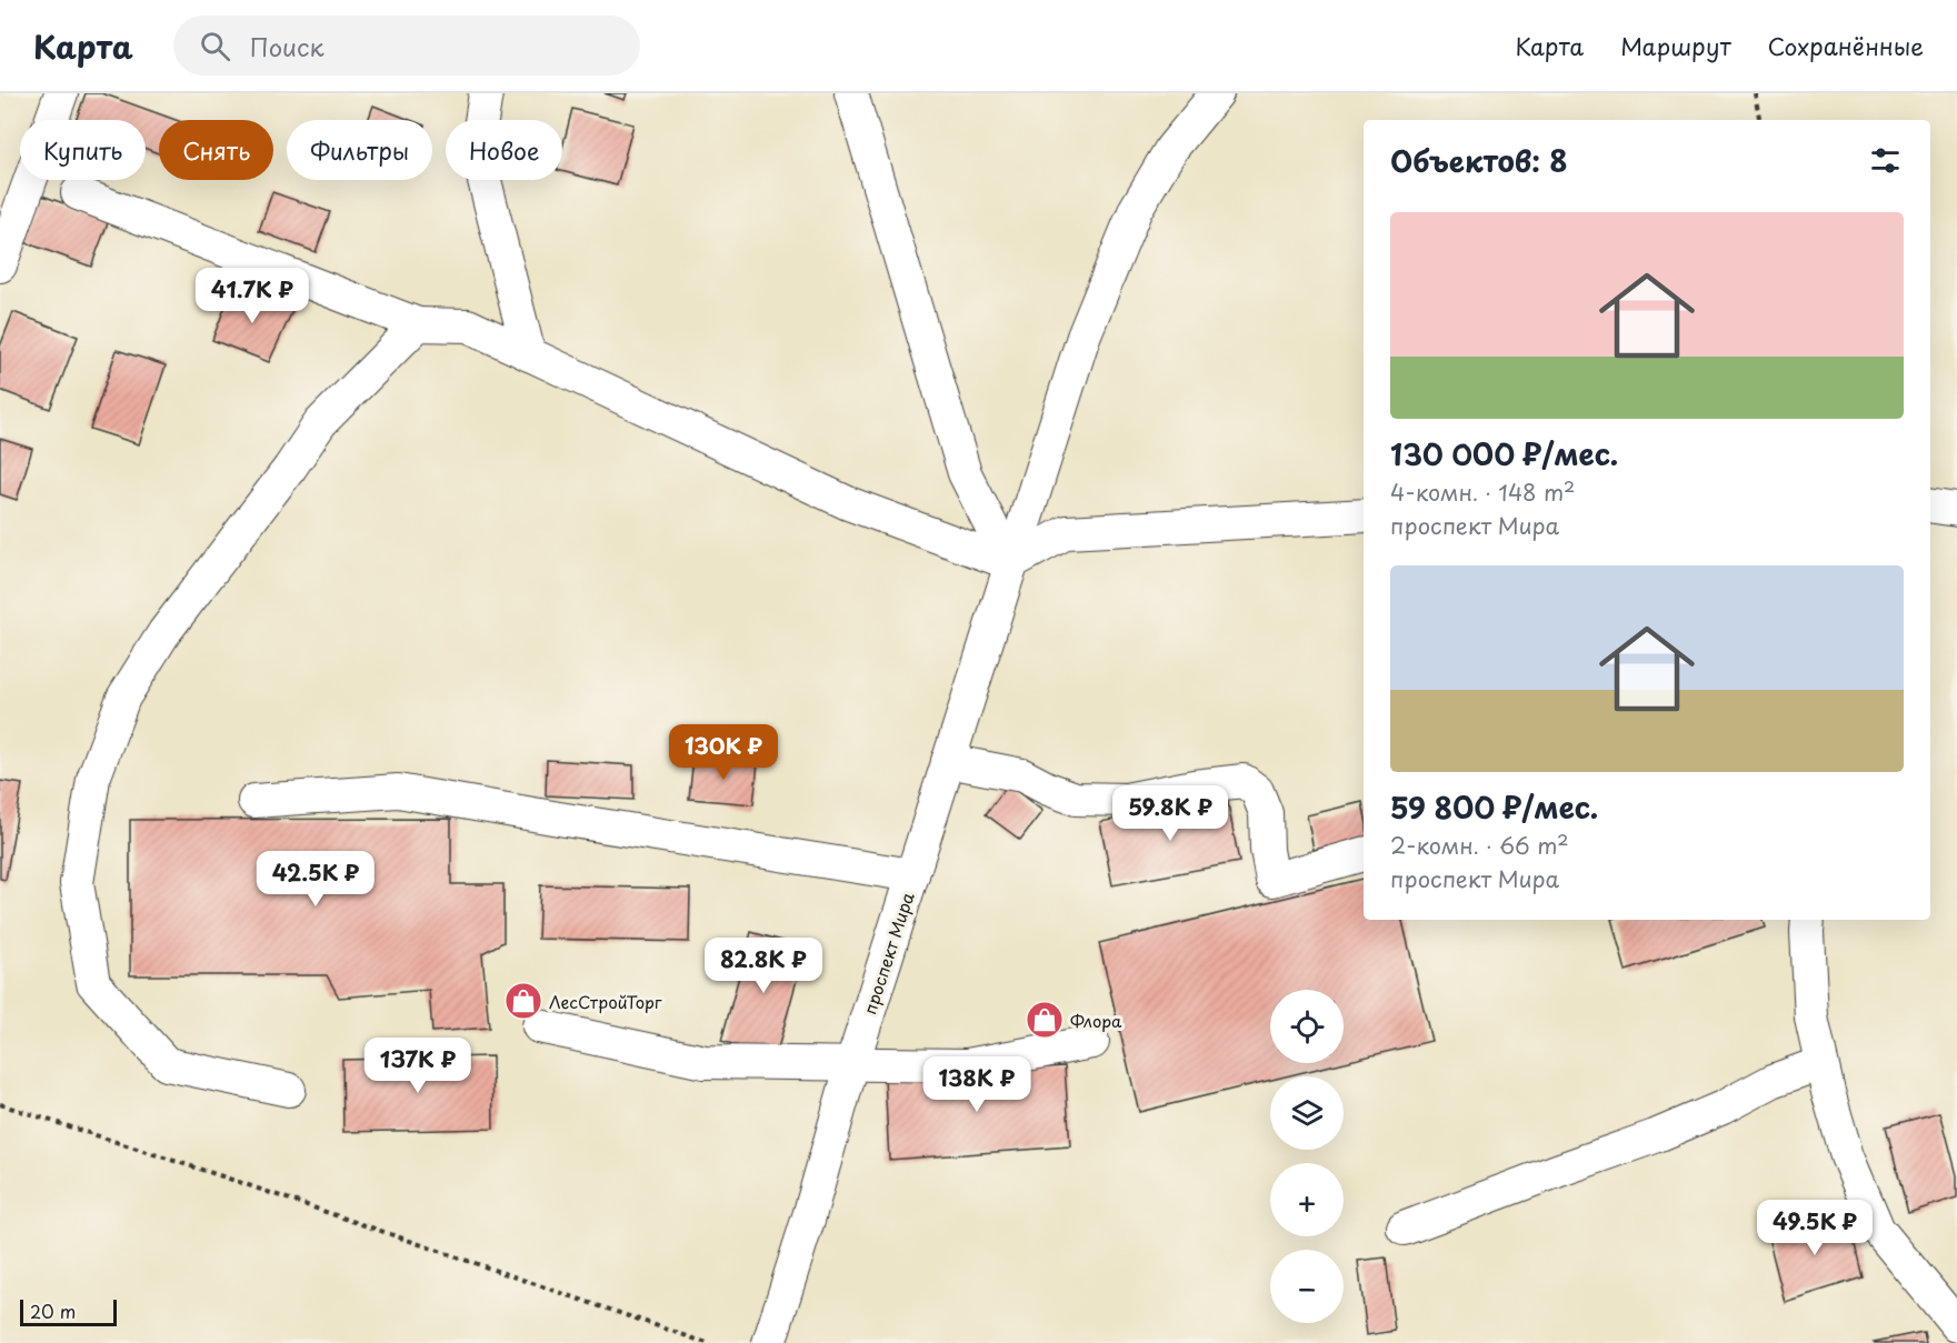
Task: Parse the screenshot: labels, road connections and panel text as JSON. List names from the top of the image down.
{
  "streets": {
    "street": ["проспект Мира"]
  },
  "places": {
    "shop": ["ЛесСтройТорг", "Флора"]
  },
  "scale_bar": "20 m",
  "page": {
    "header": "Карта",
    "search": "Поиск",
    "nav": ["Карта", "Маршрут", "Сохранённые"],
    "chip": [
      "Купить",
      "Снять",
      "Фильтры",
      "Новое"
    ],
    "heading": "Объектов: 8",
    "list": [
      {
        "name": "130 000 ₽/мес.",
        "note": "4-комн. · 148 m² · проспект Мира"
      },
      {
        "name": "59 800 ₽/мес.",
        "note": "2-комн. · 66 m² · проспект Мира"
      }
    ],
    "price": [
      "41.7K ₽",
      "130K ₽",
      "59.8K ₽",
      "42.5K ₽",
      "82.8K ₽",
      "137K ₽",
      "138K ₽",
      "49.5K ₽"
    ],
    "map_buttons": ["+", "−"],
    "scale": "20 m"
  }
}
